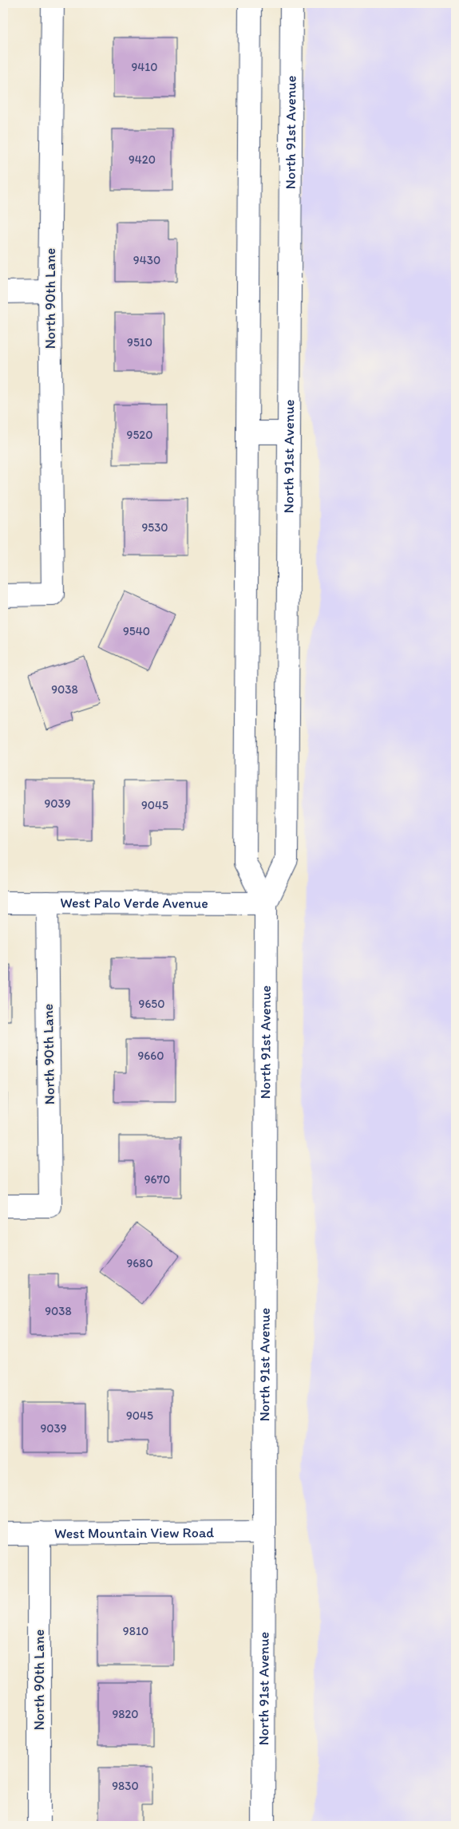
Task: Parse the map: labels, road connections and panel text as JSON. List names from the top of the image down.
{
  "streets": {
    "main road": [
      "North 91st Avenue",
      "North 90th Lane",
      "West Palo Verde Avenue",
      "West Mountain View Road"
    ]
  },
  "crossings": [
    ["North 91st Avenue", "West Palo Verde Avenue"],
    ["North 91st Avenue", "West Mountain View Road"],
    ["North 90th Lane", "West Palo Verde Avenue"],
    ["North 90th Lane", "West Mountain View Road"]
  ],
  "house_numbers": [
    "9410",
    "9420",
    "9430",
    "9510",
    "9520",
    "9530",
    "9540",
    "9038",
    "9039",
    "9045",
    "9650",
    "9660",
    "9670",
    "9680",
    "9038",
    "9045",
    "9039",
    "9810",
    "9820",
    "9830"
  ]
}
